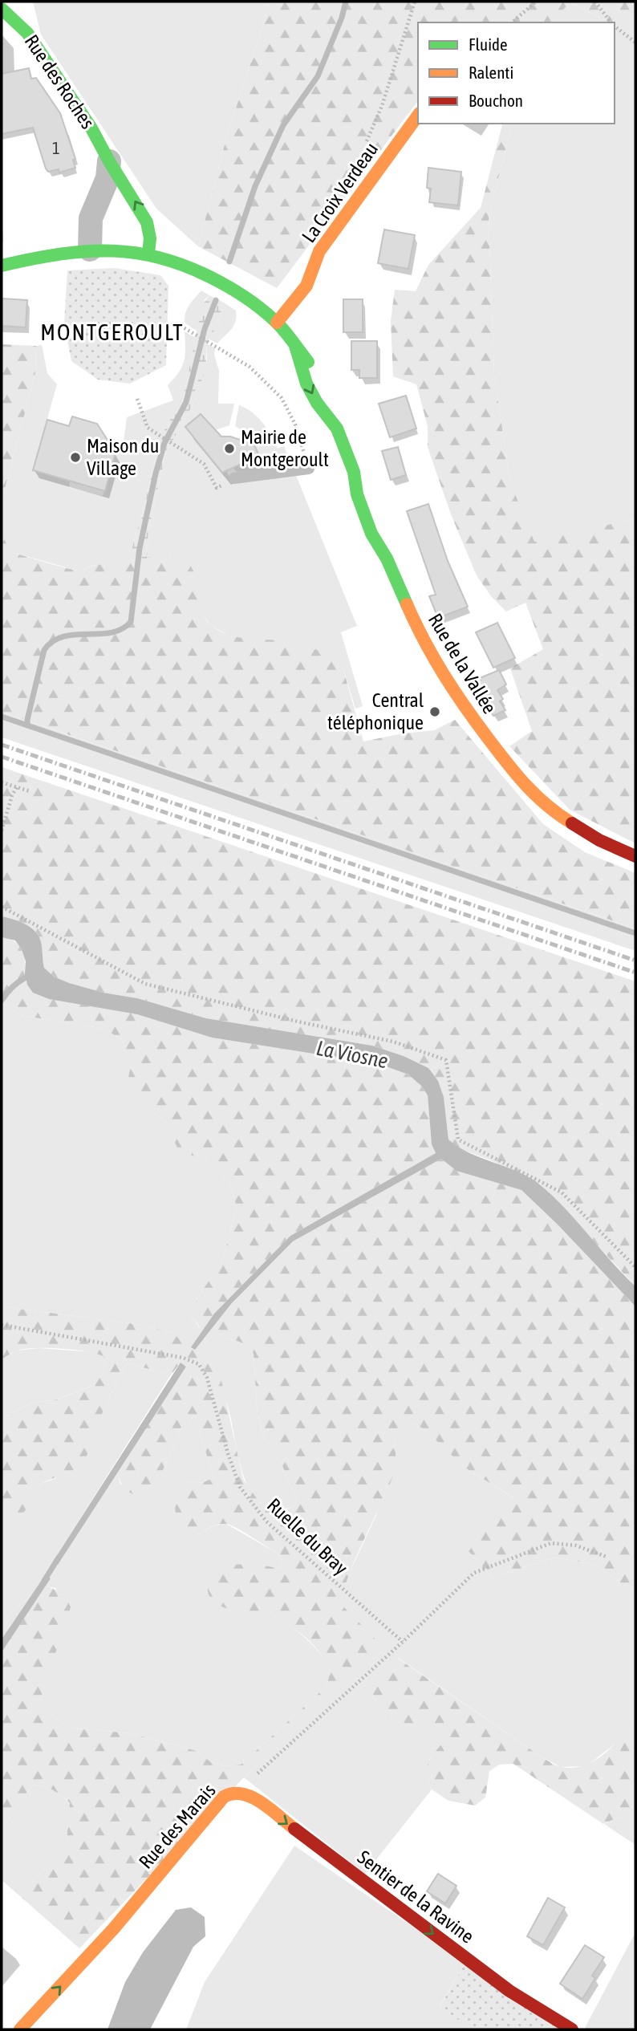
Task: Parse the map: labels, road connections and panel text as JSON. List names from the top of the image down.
{
  "streets": {
    "street": [
      "Rue des Roches",
      "La Croix Verdeau",
      "Rue de la Vallée",
      "Rue des Marais",
      "Sentier de la Ravine"
    ],
    "path": ["Ruelle du Bray"]
  },
  "crossings": [
    ["Rue des Roches", "Rue de la Vallée"],
    ["La Croix Verdeau", "Rue de la Vallée"],
    ["Ruelle du Bray", "Rue des Marais"],
    ["Rue des Marais", "Sentier de la Ravine"]
  ],
  "one_way": ["Rue des Marais", "Sentier de la Ravine"],
  "districts": ["MONTGEROULT"],
  "water": ["La Viosne"],
  "places": ["Mairie de Montgeroult", "Maison du Village", "Central téléphonique"],
  "house_numbers": ["1"],
  "legend": ["Fluide", "Ralenti", "Bouchon"]
}
